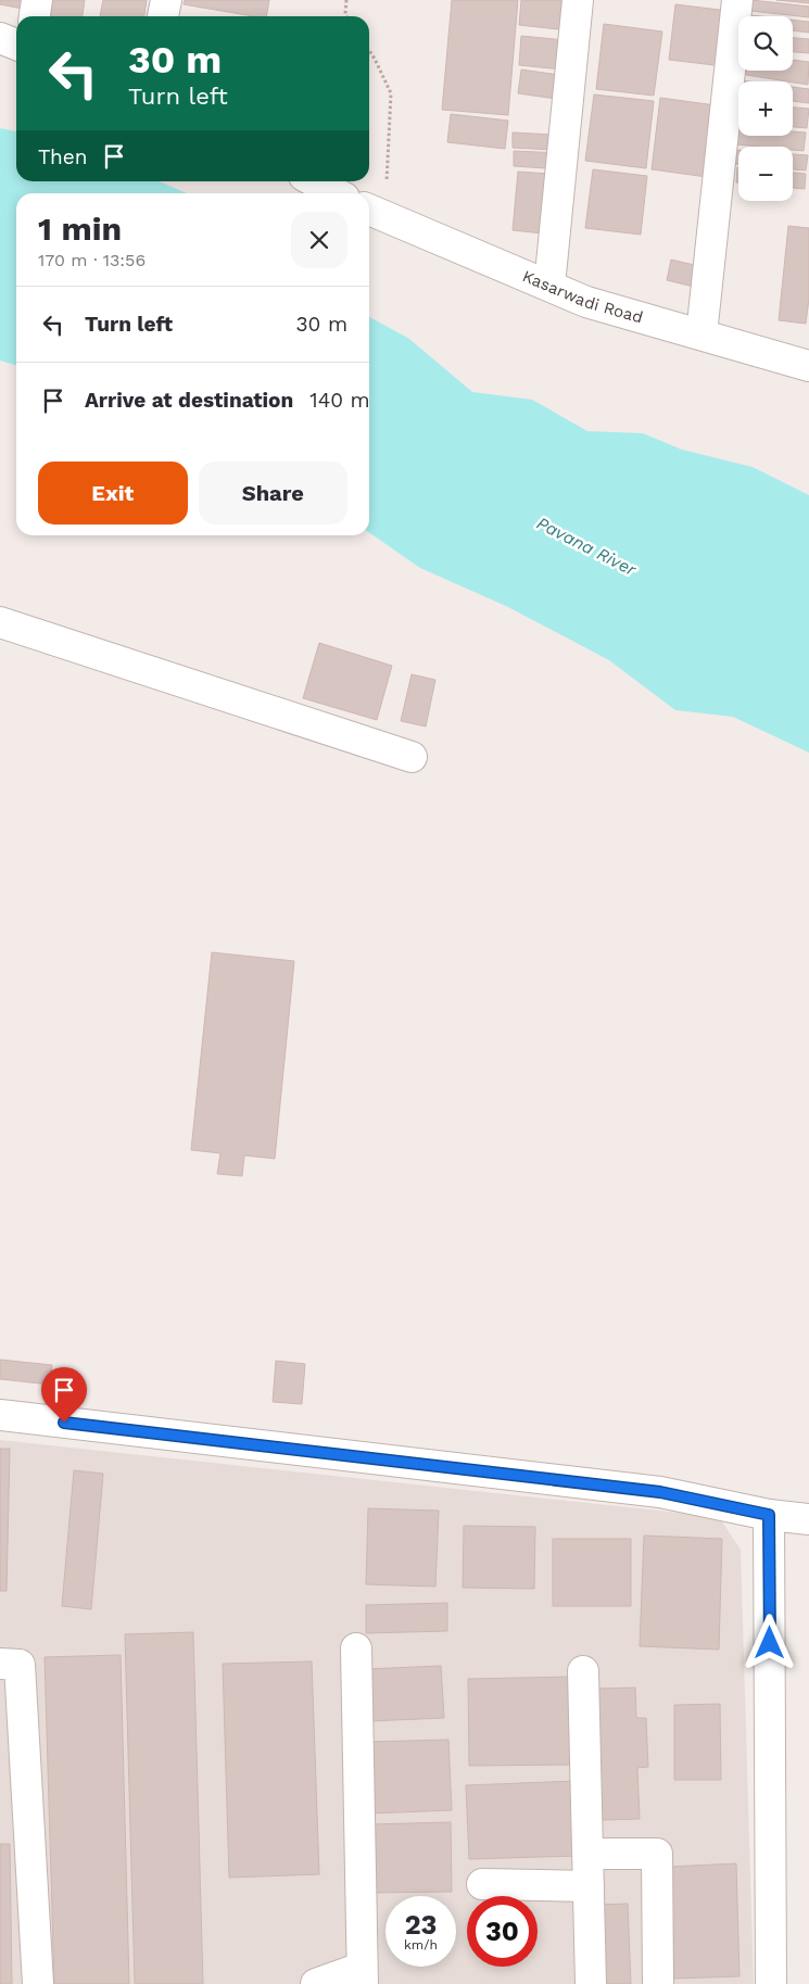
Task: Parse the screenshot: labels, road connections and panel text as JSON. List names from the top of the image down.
{
  "streets": {
    "street": ["Kasarwadi Road"]
  },
  "water": ["Pavana River"],
  "page": {
    "map_buttons": ["+", "−"],
    "turn": ["30 m", "Turn left"],
    "then": "Then",
    "heading": ["1 min", "170 m · 13:56"],
    "list": [
      {
        "name": "Turn left",
        "value": "30 m"
      },
      {
        "name": "Arrive at destination",
        "value": "140 m"
      }
    ],
    "buttons": ["Exit", "Share"],
    "speed": "23 km/h",
    "limit": "30"
  }
}
